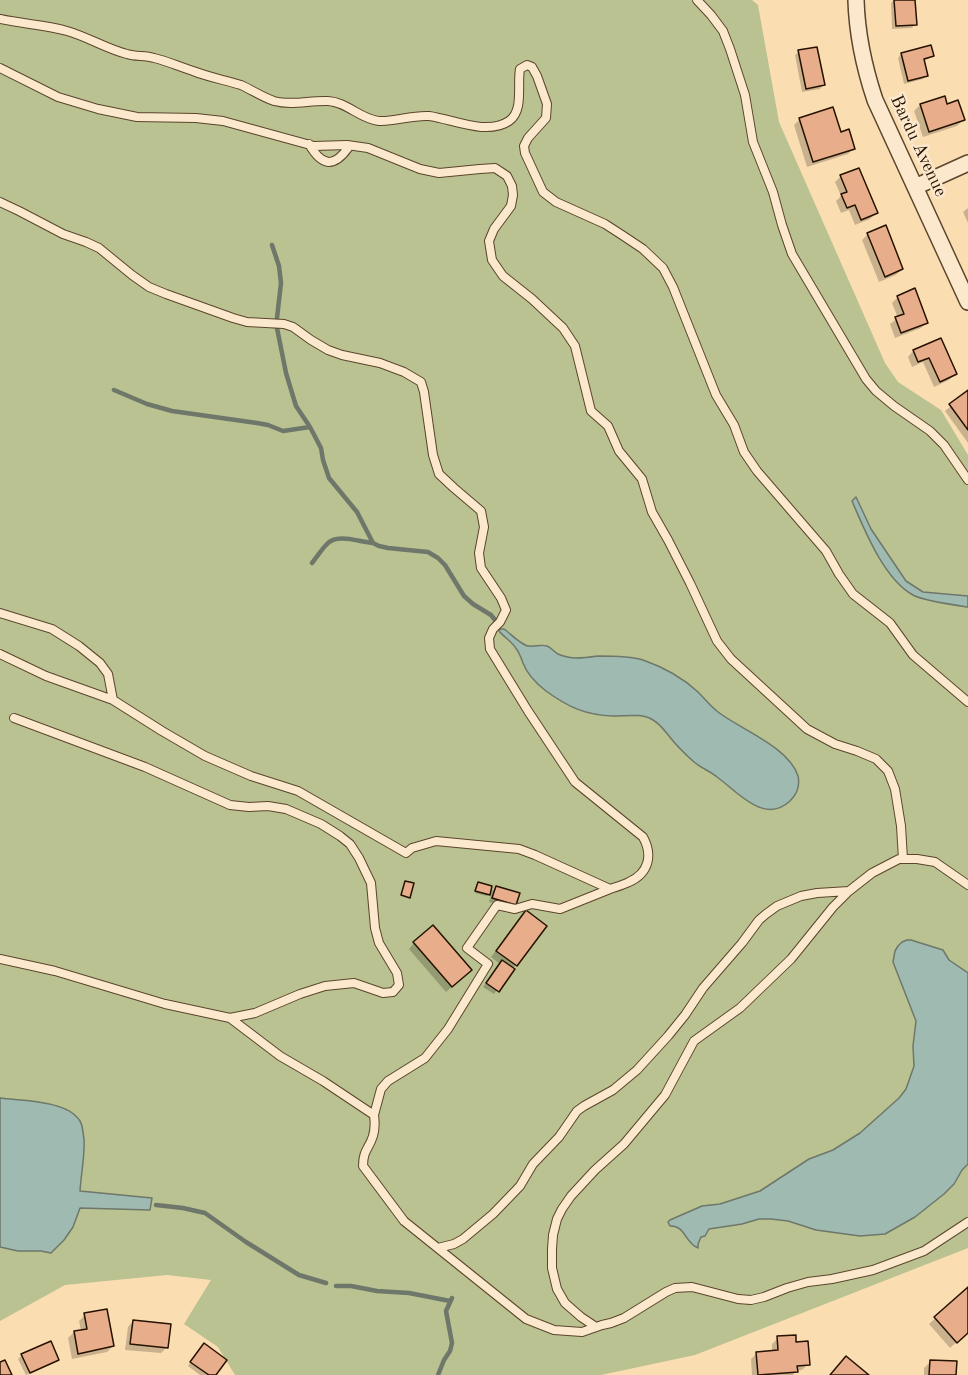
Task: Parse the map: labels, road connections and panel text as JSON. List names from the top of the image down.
{
  "streets": {
    "street": ["Bardu Avenue"]
  }
}
